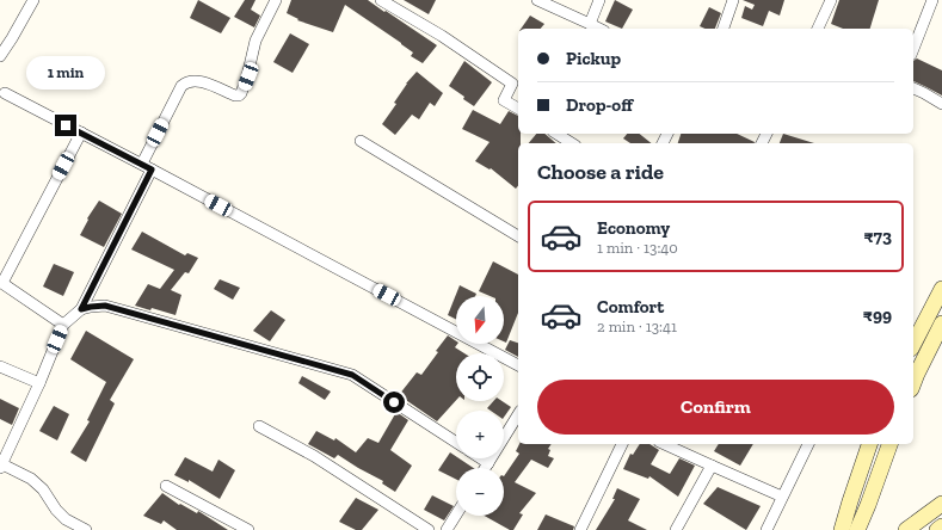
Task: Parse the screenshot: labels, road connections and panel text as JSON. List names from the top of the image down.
{
  "north": "bottom",
  "page": {
    "banner": ["Pickup", "Drop-off"],
    "bubble": "1 min",
    "heading": "Choose a ride",
    "list": [
      {
        "name": "Economy",
        "note": "1 min · 13:40",
        "value": "₹73"
      },
      {
        "name": "Comfort",
        "note": "2 min · 13:41",
        "value": "₹99"
      }
    ],
    "map_buttons": ["+", "−"],
    "buttons": "Confirm"
  }
}
